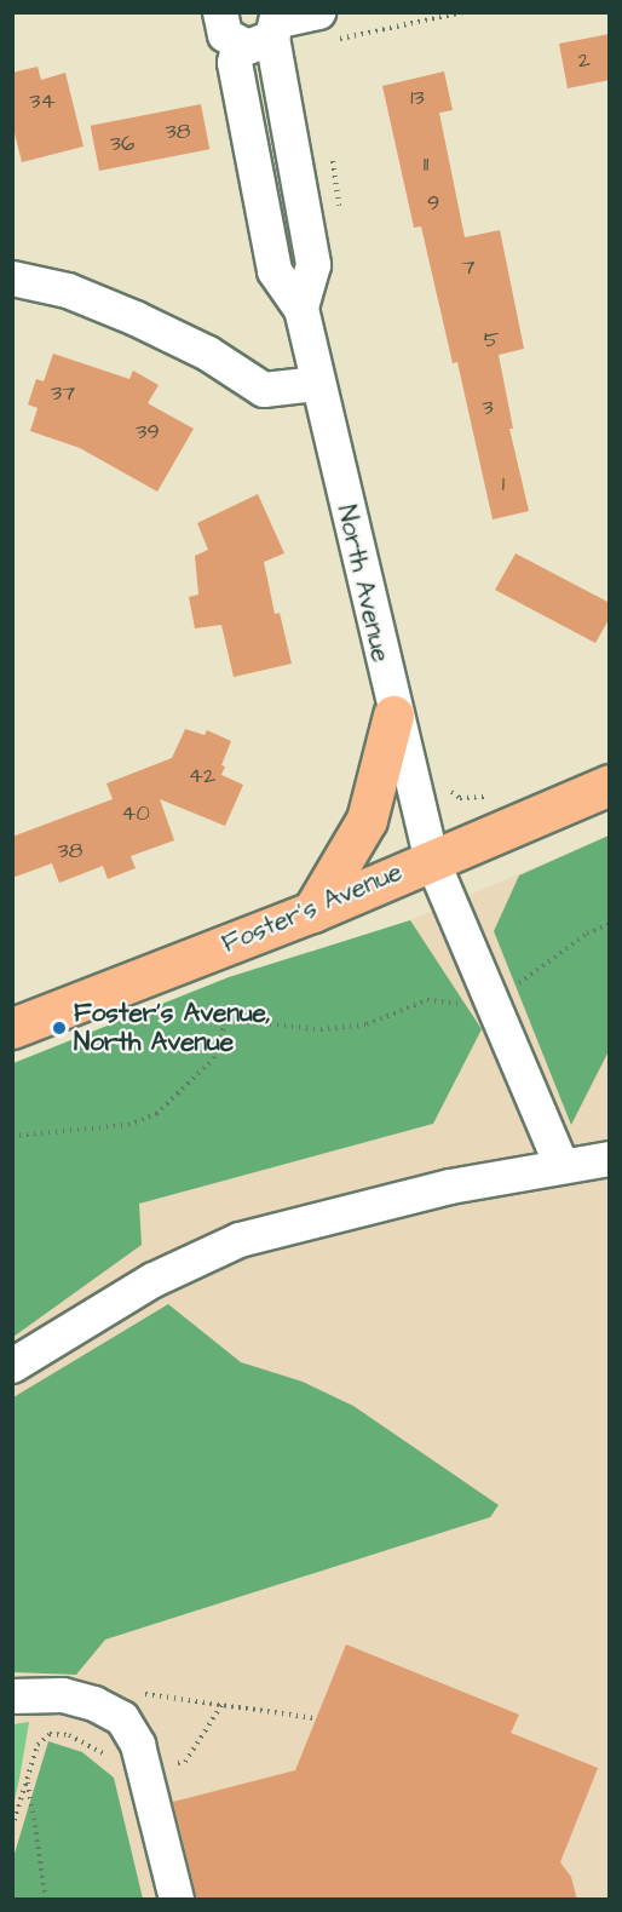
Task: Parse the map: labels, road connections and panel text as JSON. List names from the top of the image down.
{
  "streets": {
    "main road": ["Foster's Avenue"],
    "street": ["North Avenue"]
  },
  "crossings": [
    ["North Avenue", "Foster's Avenue"]
  ],
  "places": ["Foster's Avenue, North Avenue"],
  "house_numbers": [
    "2",
    "13",
    "34",
    "38",
    "36",
    "11",
    "9",
    "7",
    "5",
    "37",
    "3",
    "39",
    "1",
    "42",
    "40",
    "38"
  ]
}
